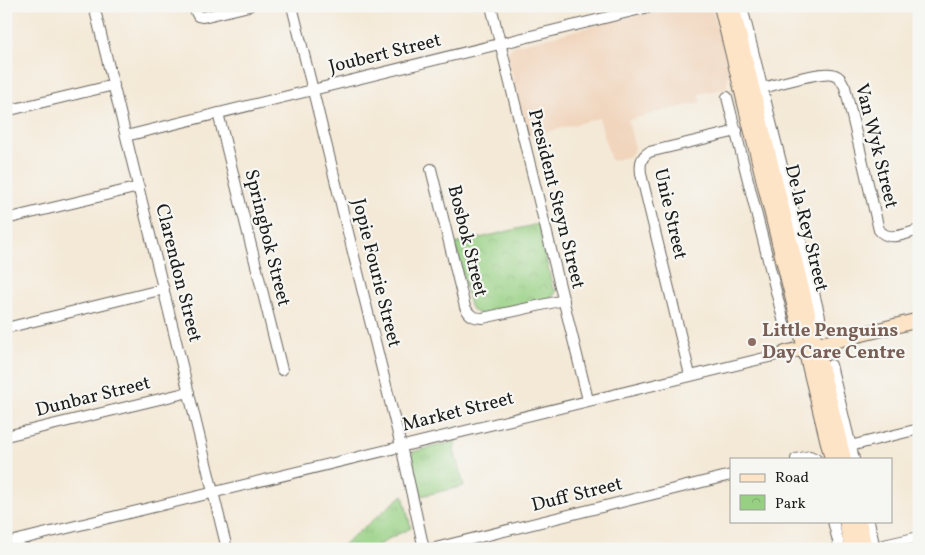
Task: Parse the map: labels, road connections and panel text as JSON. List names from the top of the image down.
{
  "streets": {
    "main road": ["De la Rey Street", "Market Street"],
    "street": [
      "Joubert Street",
      "Van Wyk Street",
      "President Steyn Street",
      "Unie Street",
      "Springbok Street",
      "Bosbok Street",
      "Clarendon Street",
      "Jopie Fourie Street",
      "Dunbar Street",
      "Duff Street"
    ]
  },
  "crossings": [
    ["Joubert Street", "President Steyn Street"],
    ["Joubert Street", "Springbok Street"],
    ["Joubert Street", "Clarendon Street"],
    ["Joubert Street", "Jopie Fourie Street"],
    ["Van Wyk Street", "De la Rey Street"],
    ["President Steyn Street", "Bosbok Street"],
    ["President Steyn Street", "Market Street"],
    ["Unie Street", "Market Street"],
    ["De la Rey Street", "Market Street"],
    ["Clarendon Street", "Dunbar Street"],
    ["Clarendon Street", "Market Street"],
    ["Jopie Fourie Street", "Market Street"]
  ],
  "places": ["Little Penguins Day Care Centre"],
  "legend": ["Road", "Park"]
}
